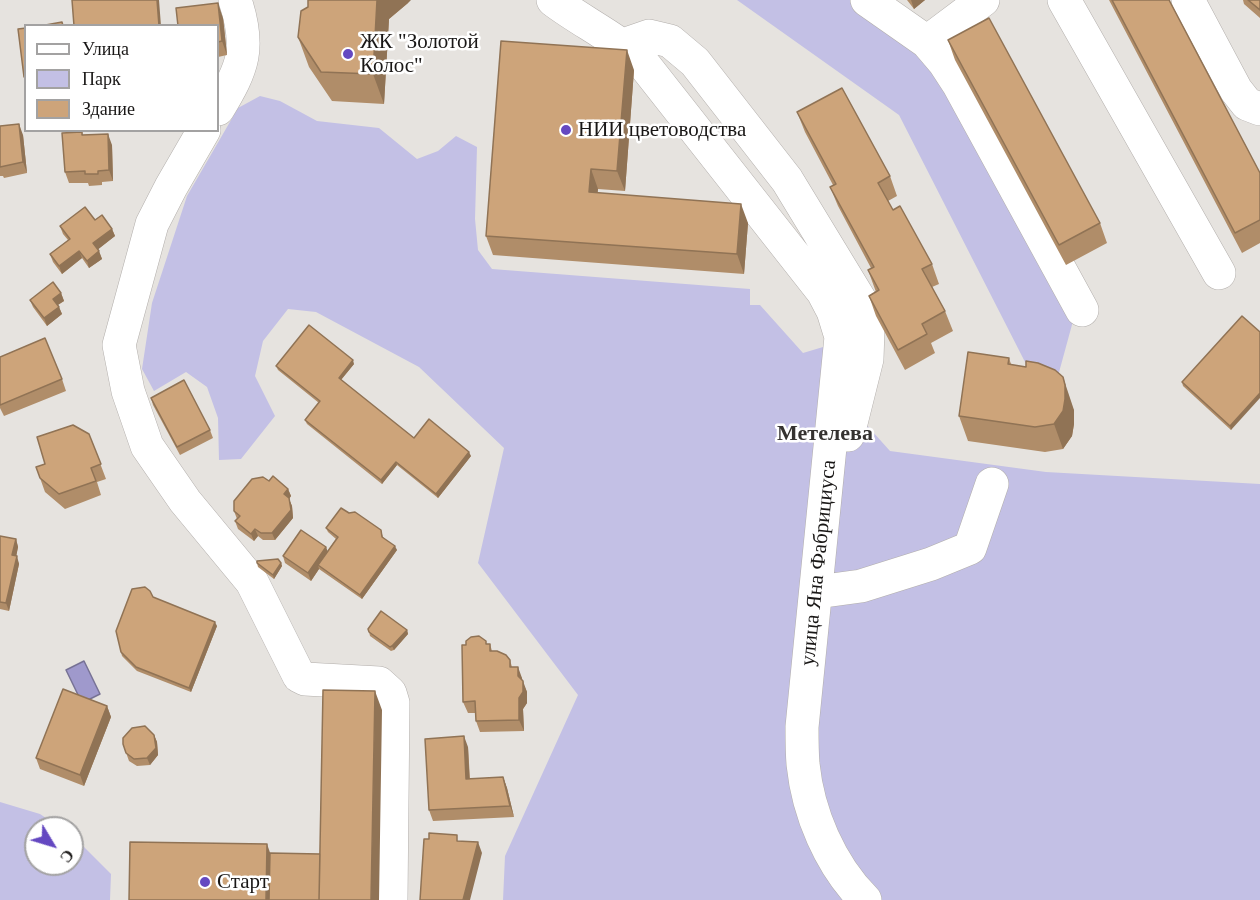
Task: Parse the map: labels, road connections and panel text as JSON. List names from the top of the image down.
{
  "streets": {
    "street": ["улица Яна Фабрициуса"]
  },
  "districts": ["Метелева"],
  "places": ["ЖК \"Золотой Колос\"", "НИИ цветоводства", "Старт"],
  "legend": ["Улица", "Парк", "Здание"],
  "north": "bottom right"
}
